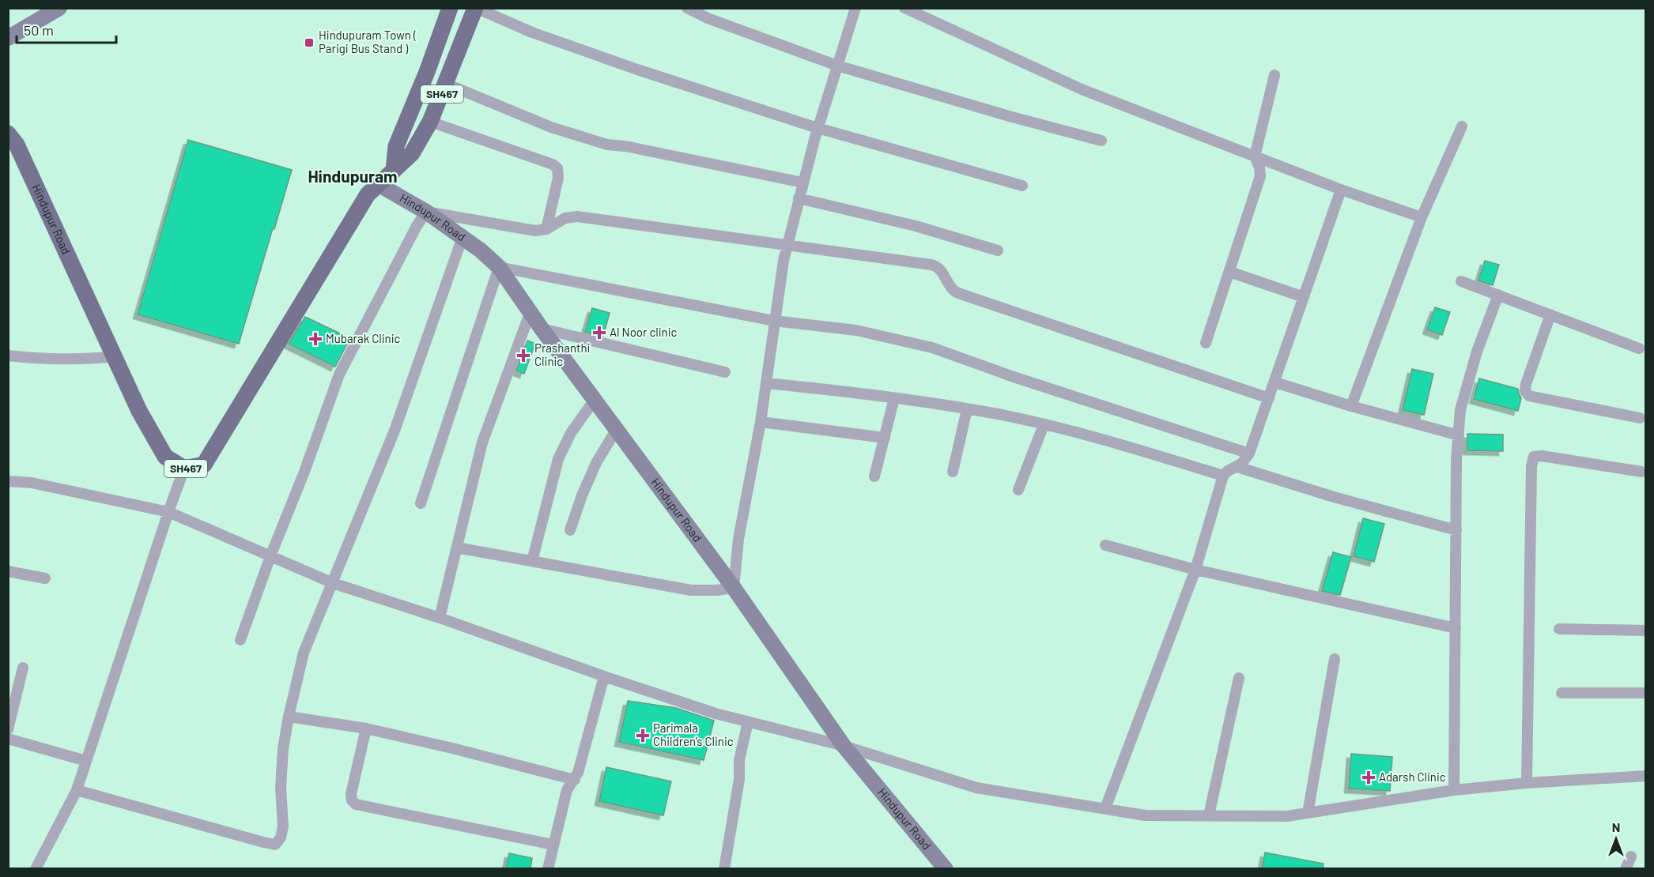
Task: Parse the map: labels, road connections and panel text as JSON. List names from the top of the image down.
{
  "streets": {
    "main road": ["SH467", "Hindupur Road"]
  },
  "crossings": [
    ["SH467", "Hindupur Road"]
  ],
  "districts": ["Hindupuram"],
  "places": {
    "transit": ["Hindupuram Town ( Parigi Bus Stand )"],
    "health": [
      "Al Noor clinic",
      "Mubarak Clinic",
      "Prashanthi Clinic",
      "Parimala Children's Clinic",
      "Adarsh Clinic"
    ]
  },
  "scale_bar": "50 m",
  "north": "top"
}
